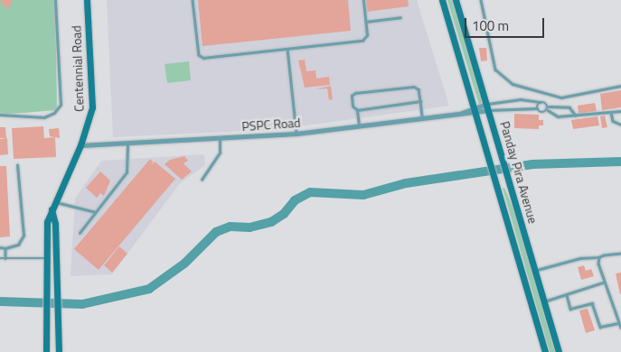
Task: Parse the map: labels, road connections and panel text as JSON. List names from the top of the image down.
{
  "streets": {
    "main road": ["Centennial Road", "Panday Pira Avenue"],
    "street": ["PSPC Road"]
  },
  "crossings": [
    ["Centennial Road", "PSPC Road"],
    ["PSPC Road", "Panday Pira Avenue"]
  ],
  "scale_bar": "100 m"
}
